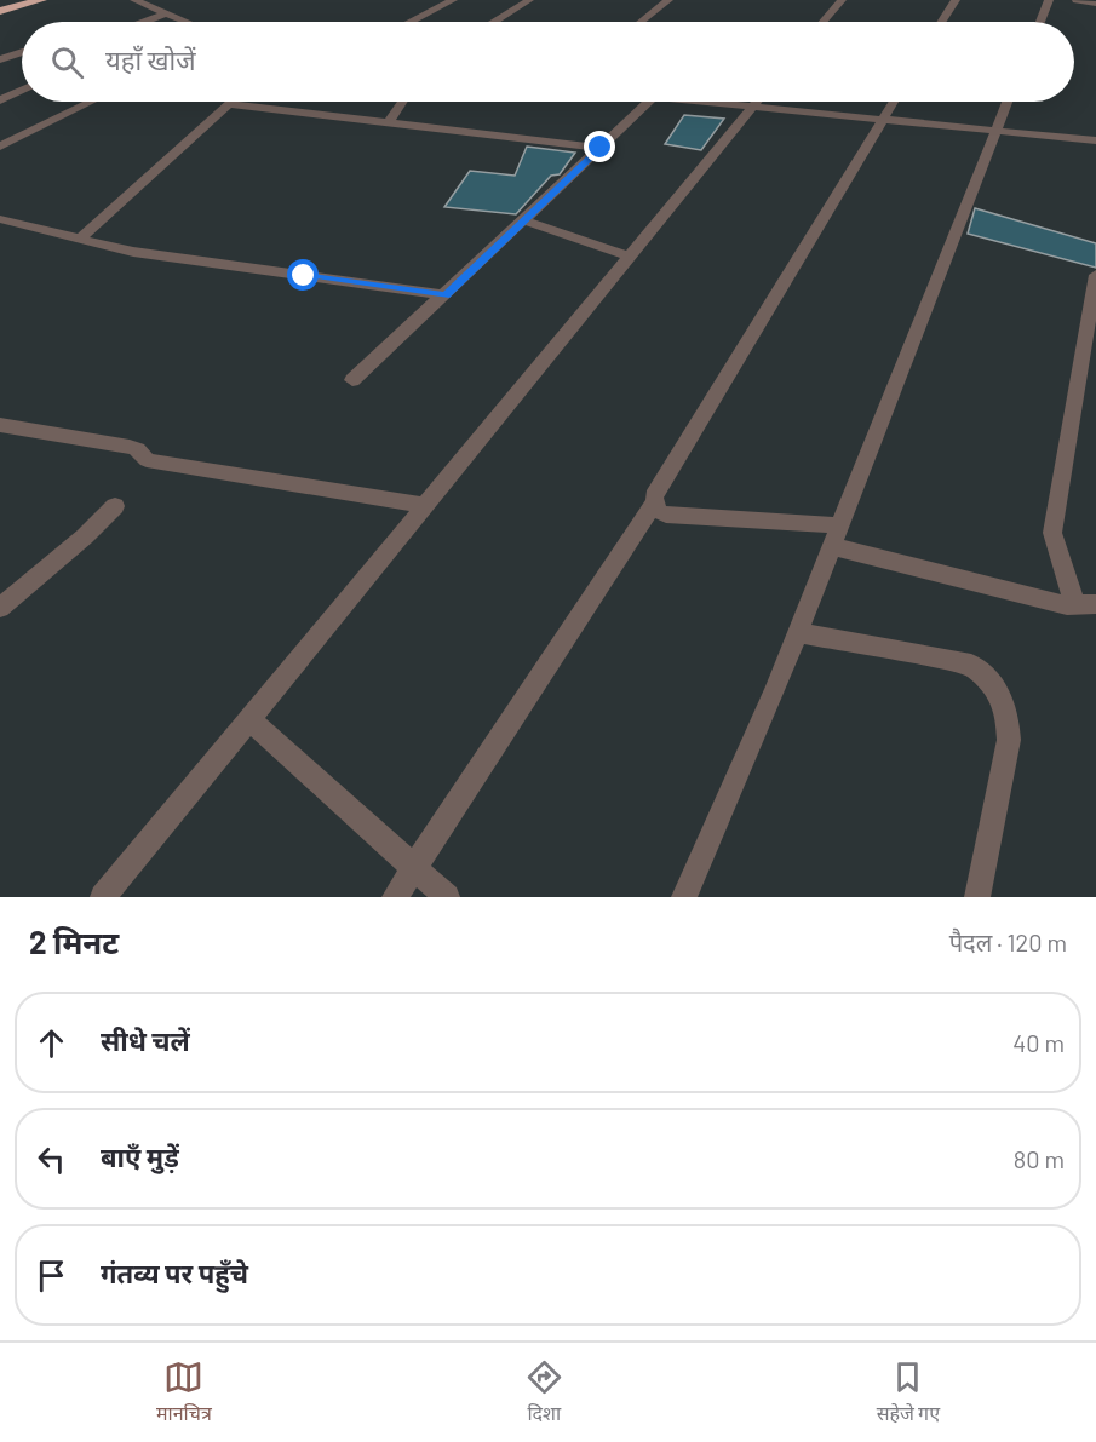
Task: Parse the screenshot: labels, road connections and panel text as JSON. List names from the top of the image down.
{
  "page": {
    "search": "यहाँ खोजें",
    "heading": ["2 मिनट", "पैदल · 120 m"],
    "list": [
      ["सीधे चलें", "40 m"],
      ["बाएँ मुड़ें", "80 m"],
      "गंतव्य पर पहुँचे"
    ],
    "nav": ["मानचित्र", "दिशा", "सहेजे गए"]
  }
}
